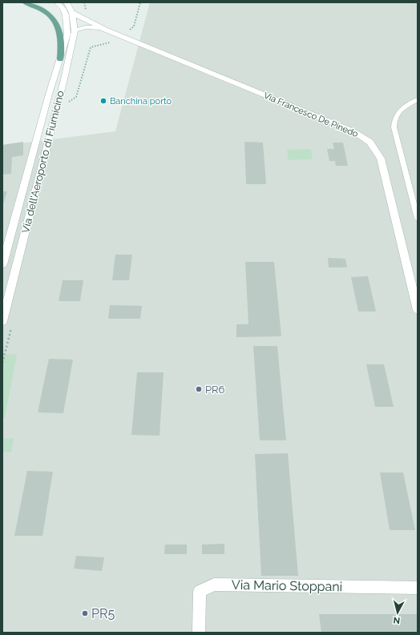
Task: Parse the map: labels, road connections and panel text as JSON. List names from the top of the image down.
{
  "streets": {
    "street": ["Via Francesco De Pinedo", "Via dell'Aeroporto di Fiumicino", "Via Mario Stoppani"]
  },
  "crossings": [
    ["Via Francesco De Pinedo", "Via dell'Aeroporto di Fiumicino"]
  ],
  "places": ["Banchina porto", "PR6", "PR5"],
  "north": "bottom"
}
